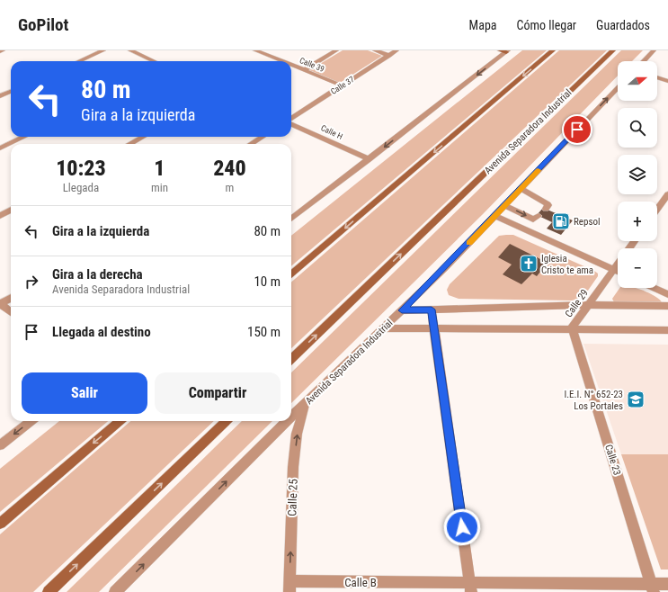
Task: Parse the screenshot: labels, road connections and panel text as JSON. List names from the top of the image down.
{
  "streets": {
    "main road": ["Avenida Separadora Industrial"],
    "street": [
      "Calle 39",
      "Calle 37",
      "Calle H",
      "Calle 29",
      "Calle 23",
      "Calle 25",
      "Calle B"
    ]
  },
  "crossings": [
    ["Calle 39", "Calle 37"],
    ["Avenida Separadora Industrial", "Calle 25"],
    ["Calle 29", "Calle 23"],
    ["Calle 23", "Calle B"],
    ["Calle 25", "Calle B"]
  ],
  "one_way": ["Calle 25"],
  "places": {
    "fuel station": ["Repsol"],
    "church": ["Iglesia Cristo te ama"],
    "school or university": ["I.E.I. N° 652-23 Los Portales"]
  },
  "north": "right",
  "page": {
    "header": "GoPilot",
    "nav": ["Mapa", "Cómo llegar", "Guardados"],
    "map_buttons": ["+", "−"],
    "turn": ["80 m", "Gira a la izquierda"],
    "eta": [
      "10:23",
      "Llegada",
      "1",
      "min",
      "240",
      "m"
    ],
    "list": [
      {
        "name": "Gira a la izquierda",
        "value": "80 m"
      },
      {
        "name": "Gira a la derecha",
        "note": "Avenida Separadora Industrial",
        "value": "10 m"
      },
      {
        "name": "Llegada al destino",
        "value": "150 m"
      }
    ],
    "buttons": ["Salir", "Compartir"]
  }
}
